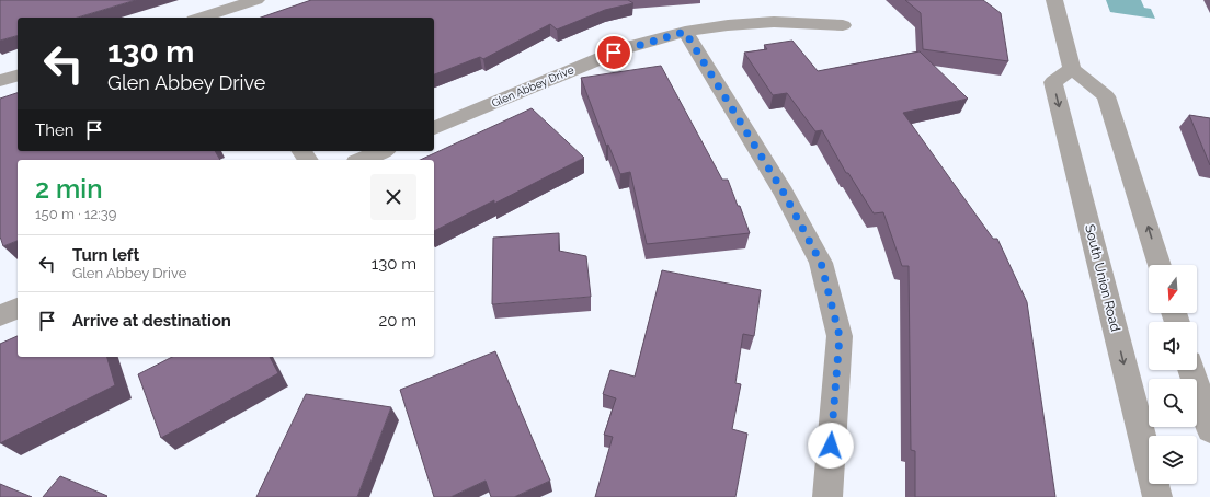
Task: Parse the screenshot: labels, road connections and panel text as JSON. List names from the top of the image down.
{
  "streets": {
    "street": ["Glen Abbey Drive", "South Union Road"]
  },
  "north": "bottom",
  "page": {
    "turn": ["130 m", "Glen Abbey Drive"],
    "then": "Then",
    "heading": ["2 min", "150 m · 12:39"],
    "list": [
      {
        "name": "Turn left",
        "note": "Glen Abbey Drive",
        "value": "130 m"
      },
      {
        "name": "Arrive at destination",
        "value": "20 m"
      }
    ]
  }
}
